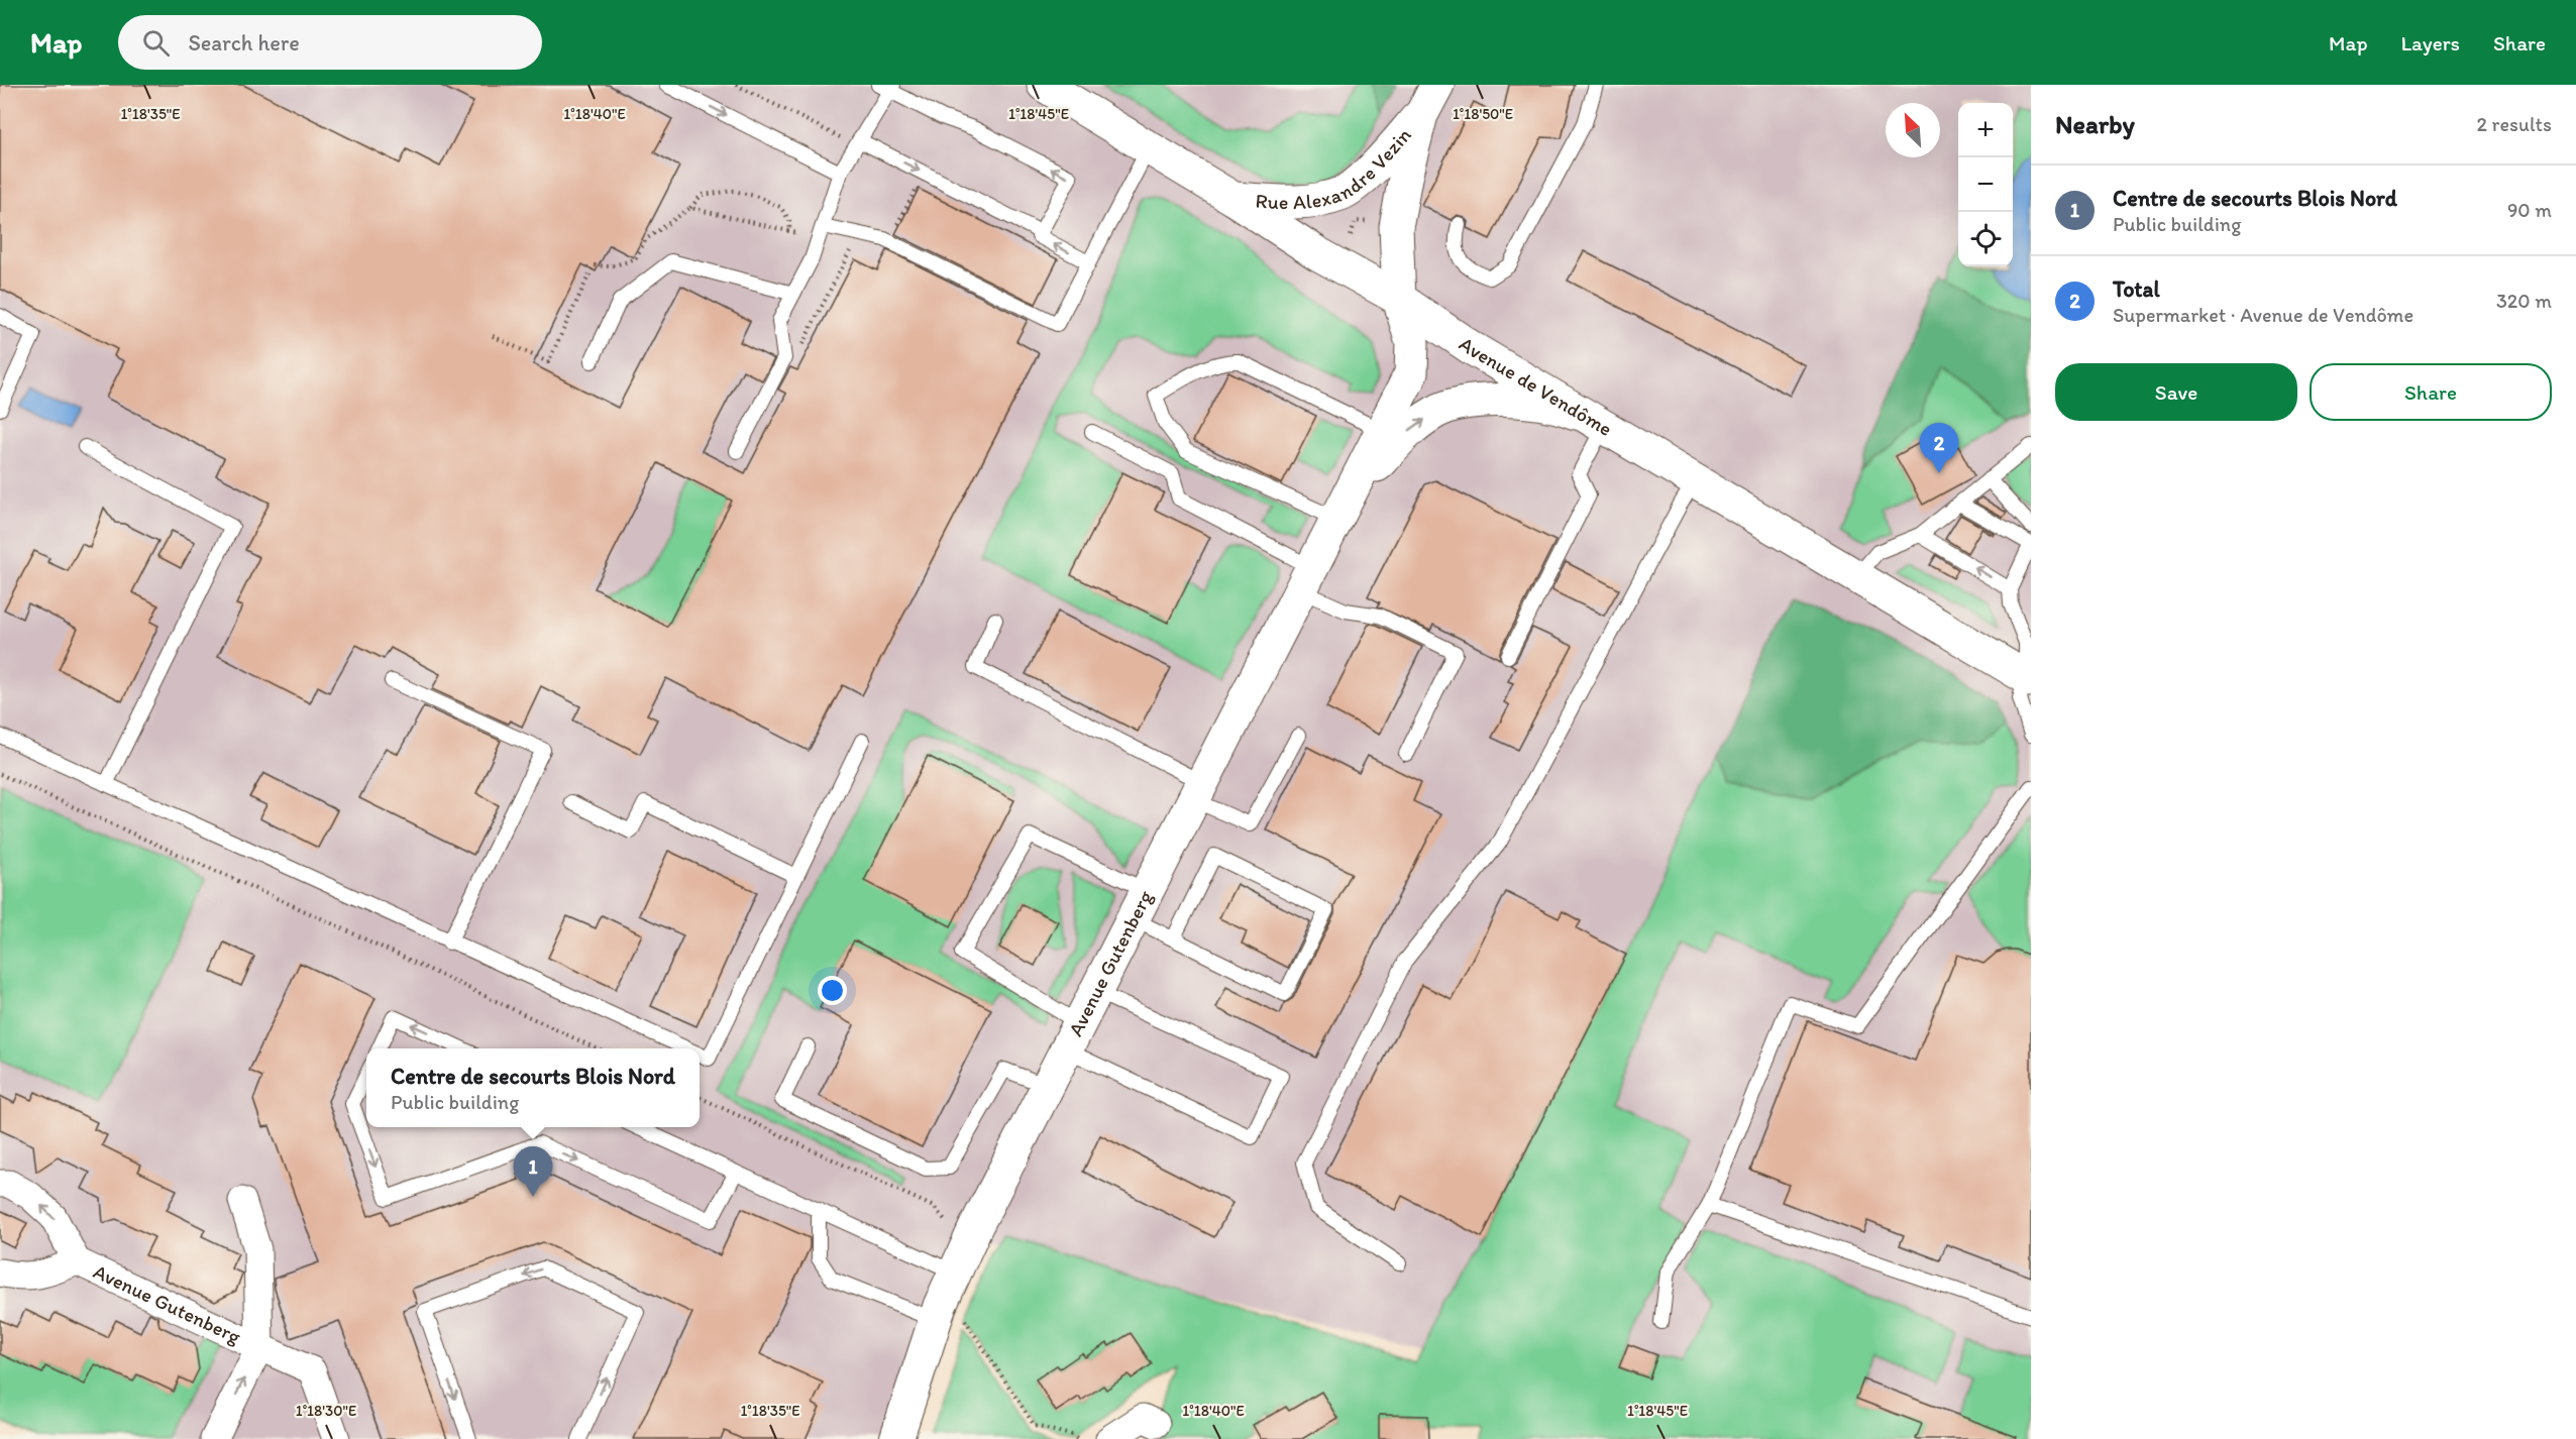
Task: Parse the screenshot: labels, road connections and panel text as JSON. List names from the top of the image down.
{
  "streets": {
    "main road": ["Rue Alexandre Vezin", "Avenue de Vendôme", "Avenue Gutenberg"]
  },
  "crossings": [
    ["Rue Alexandre Vezin", "Avenue de Vendôme"],
    ["Rue Alexandre Vezin", "Avenue Gutenberg"],
    ["Avenue de Vendôme", "Avenue Gutenberg"]
  ],
  "north": "top left",
  "page": {
    "header": "Map",
    "search": "Search here",
    "nav": ["Map", "Layers", "Share"],
    "heading": ["Nearby", "2 results"],
    "map_buttons": ["+", "−"],
    "list": [
      {
        "mark": "1",
        "name": "Centre de secourts Blois Nord",
        "note": "Public building",
        "value": "90 m"
      },
      {
        "mark": "2",
        "name": "Total",
        "note": "Supermarket · Avenue de Vendôme",
        "value": "320 m"
      }
    ],
    "buttons": ["Save", "Share"],
    "pins": ["2", "1"],
    "popup": ["Centre de secourts Blois Nord", "Public building"]
  },
  "coordinates": [
    "1°18'50\"E",
    "1°18'35\"E",
    "1°18'40\"E",
    "1°18'45\"E",
    "1°18'30\"E"
  ]
}
